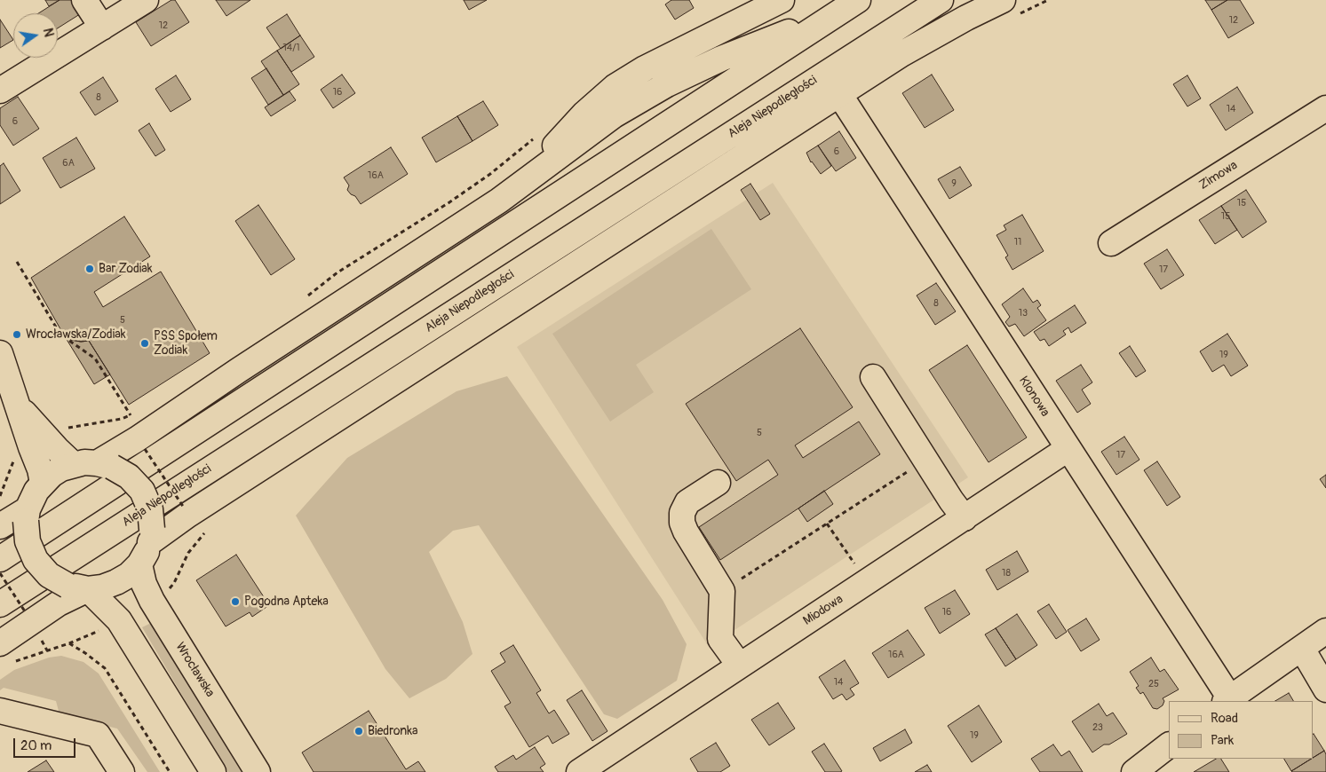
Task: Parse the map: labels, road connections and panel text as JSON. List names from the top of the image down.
{
  "streets": {
    "main road": [
      "Aleja Niepodległości",
      "Zimowa",
      "Klonowa",
      "Miodowa",
      "Wrocławska"
    ]
  },
  "crossings": [
    ["Klonowa", "Miodowa"]
  ],
  "places": [
    "Bar Zodiak",
    "Wrocławska/Zodiak",
    "PSS Społem Zodiak",
    "Pogodna Apteka",
    "Biedronka"
  ],
  "house_numbers": [
    "12",
    "12",
    "14/1",
    "16",
    "8",
    "14",
    "6",
    "6",
    "6A",
    "16A",
    "9",
    "15",
    "15",
    "11",
    "17",
    "8",
    "13",
    "5",
    "19",
    "5",
    "17",
    "18",
    "16",
    "16A",
    "14",
    "25",
    "23",
    "19"
  ],
  "legend": ["Road", "Park"],
  "scale_bar": "20 m",
  "north": "right"
}
